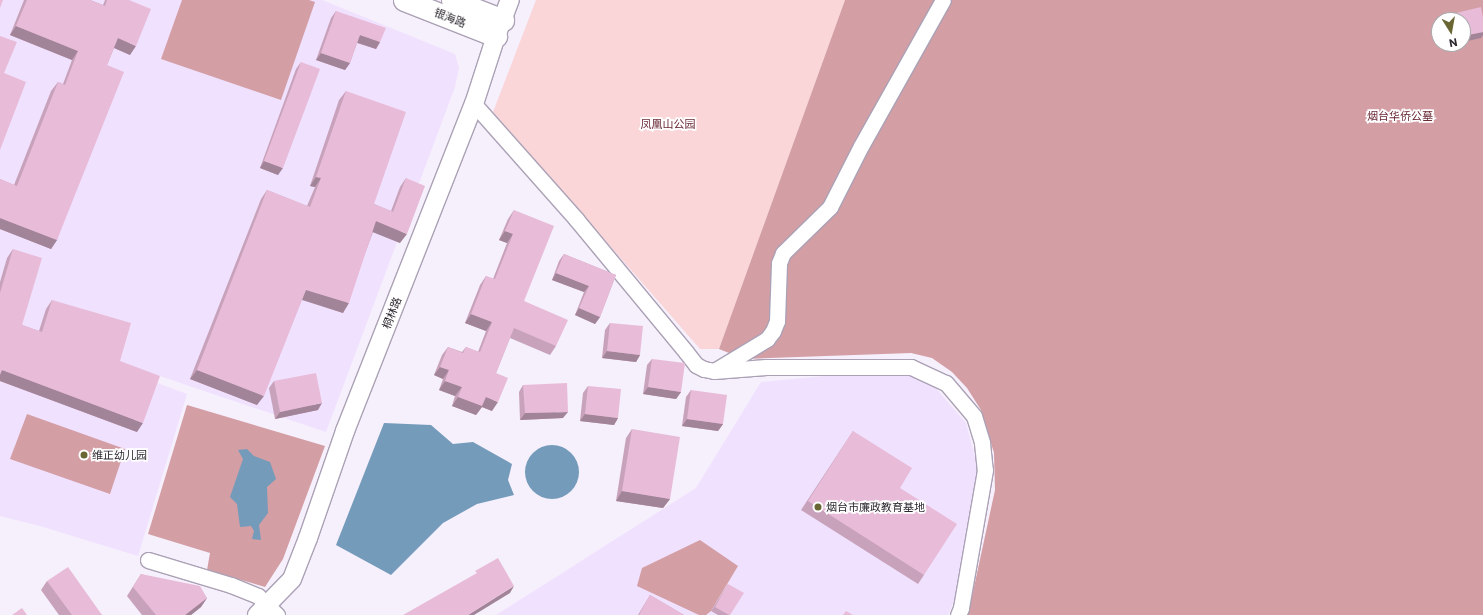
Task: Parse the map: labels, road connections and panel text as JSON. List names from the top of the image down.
{
  "streets": {
    "main road": ["银海路"],
    "street": ["桐林路"]
  },
  "crossings": [
    ["银海路", "桐林路"]
  ],
  "parks": ["烟台华侨公墓", "凤凰山公园"],
  "places": ["维正幼儿园", "烟台市廉政教育基地"],
  "north": "bottom"
}
